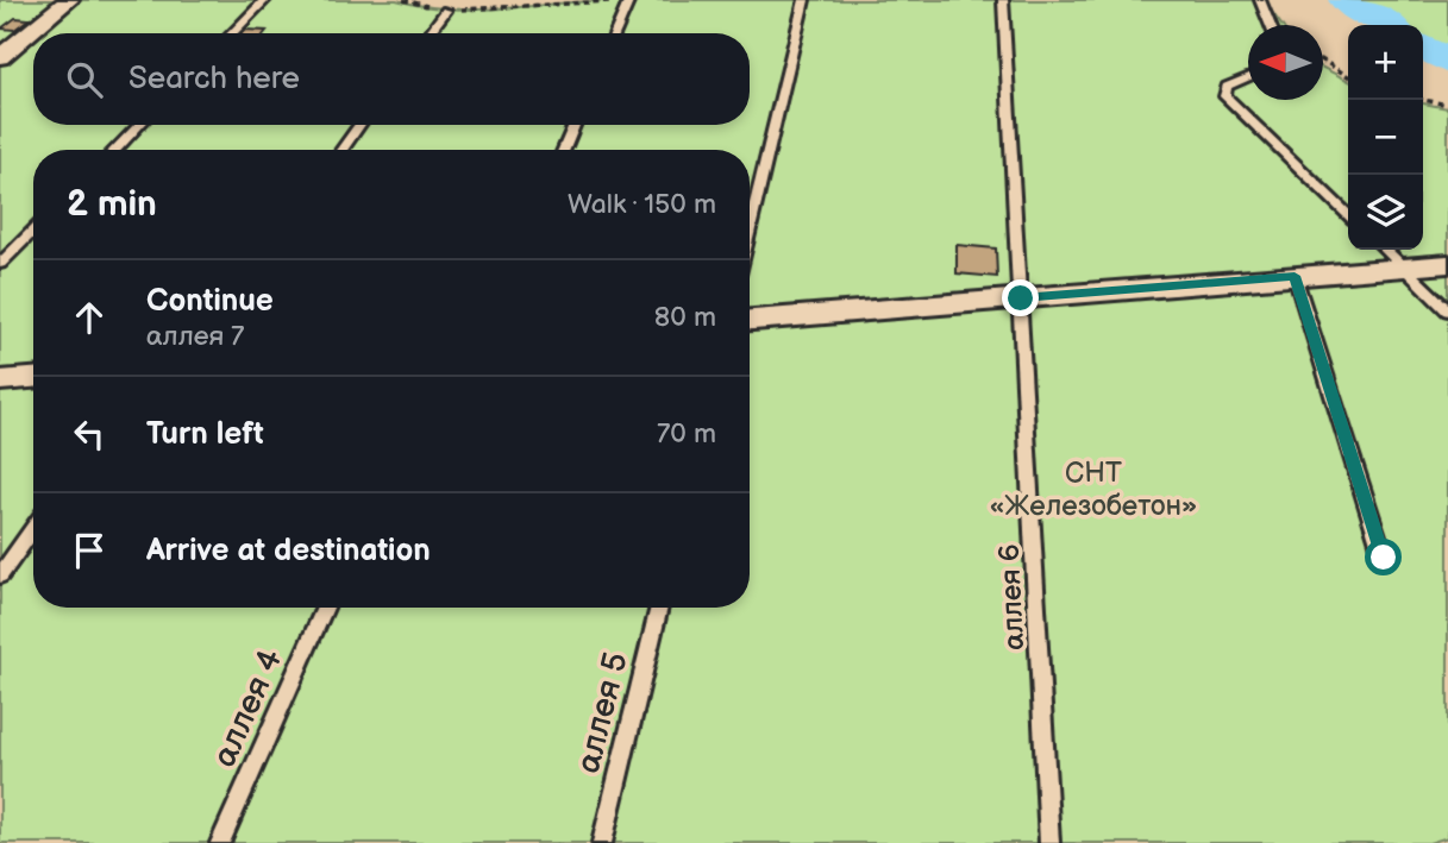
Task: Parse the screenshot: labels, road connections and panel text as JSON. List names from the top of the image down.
{
  "streets": {
    "lane": ["аллея 6", "аллея 4", "аллея 5"]
  },
  "parks": ["СНТ «Железобетон»"],
  "north": "left",
  "page": {
    "map_buttons": ["+", "−"],
    "search": "Search here",
    "heading": ["2 min", "Walk · 150 m"],
    "list": [
      ["Continue", "аллея 7", "80 m"],
      ["Turn left", "70 m"],
      "Arrive at destination"
    ]
  }
}
